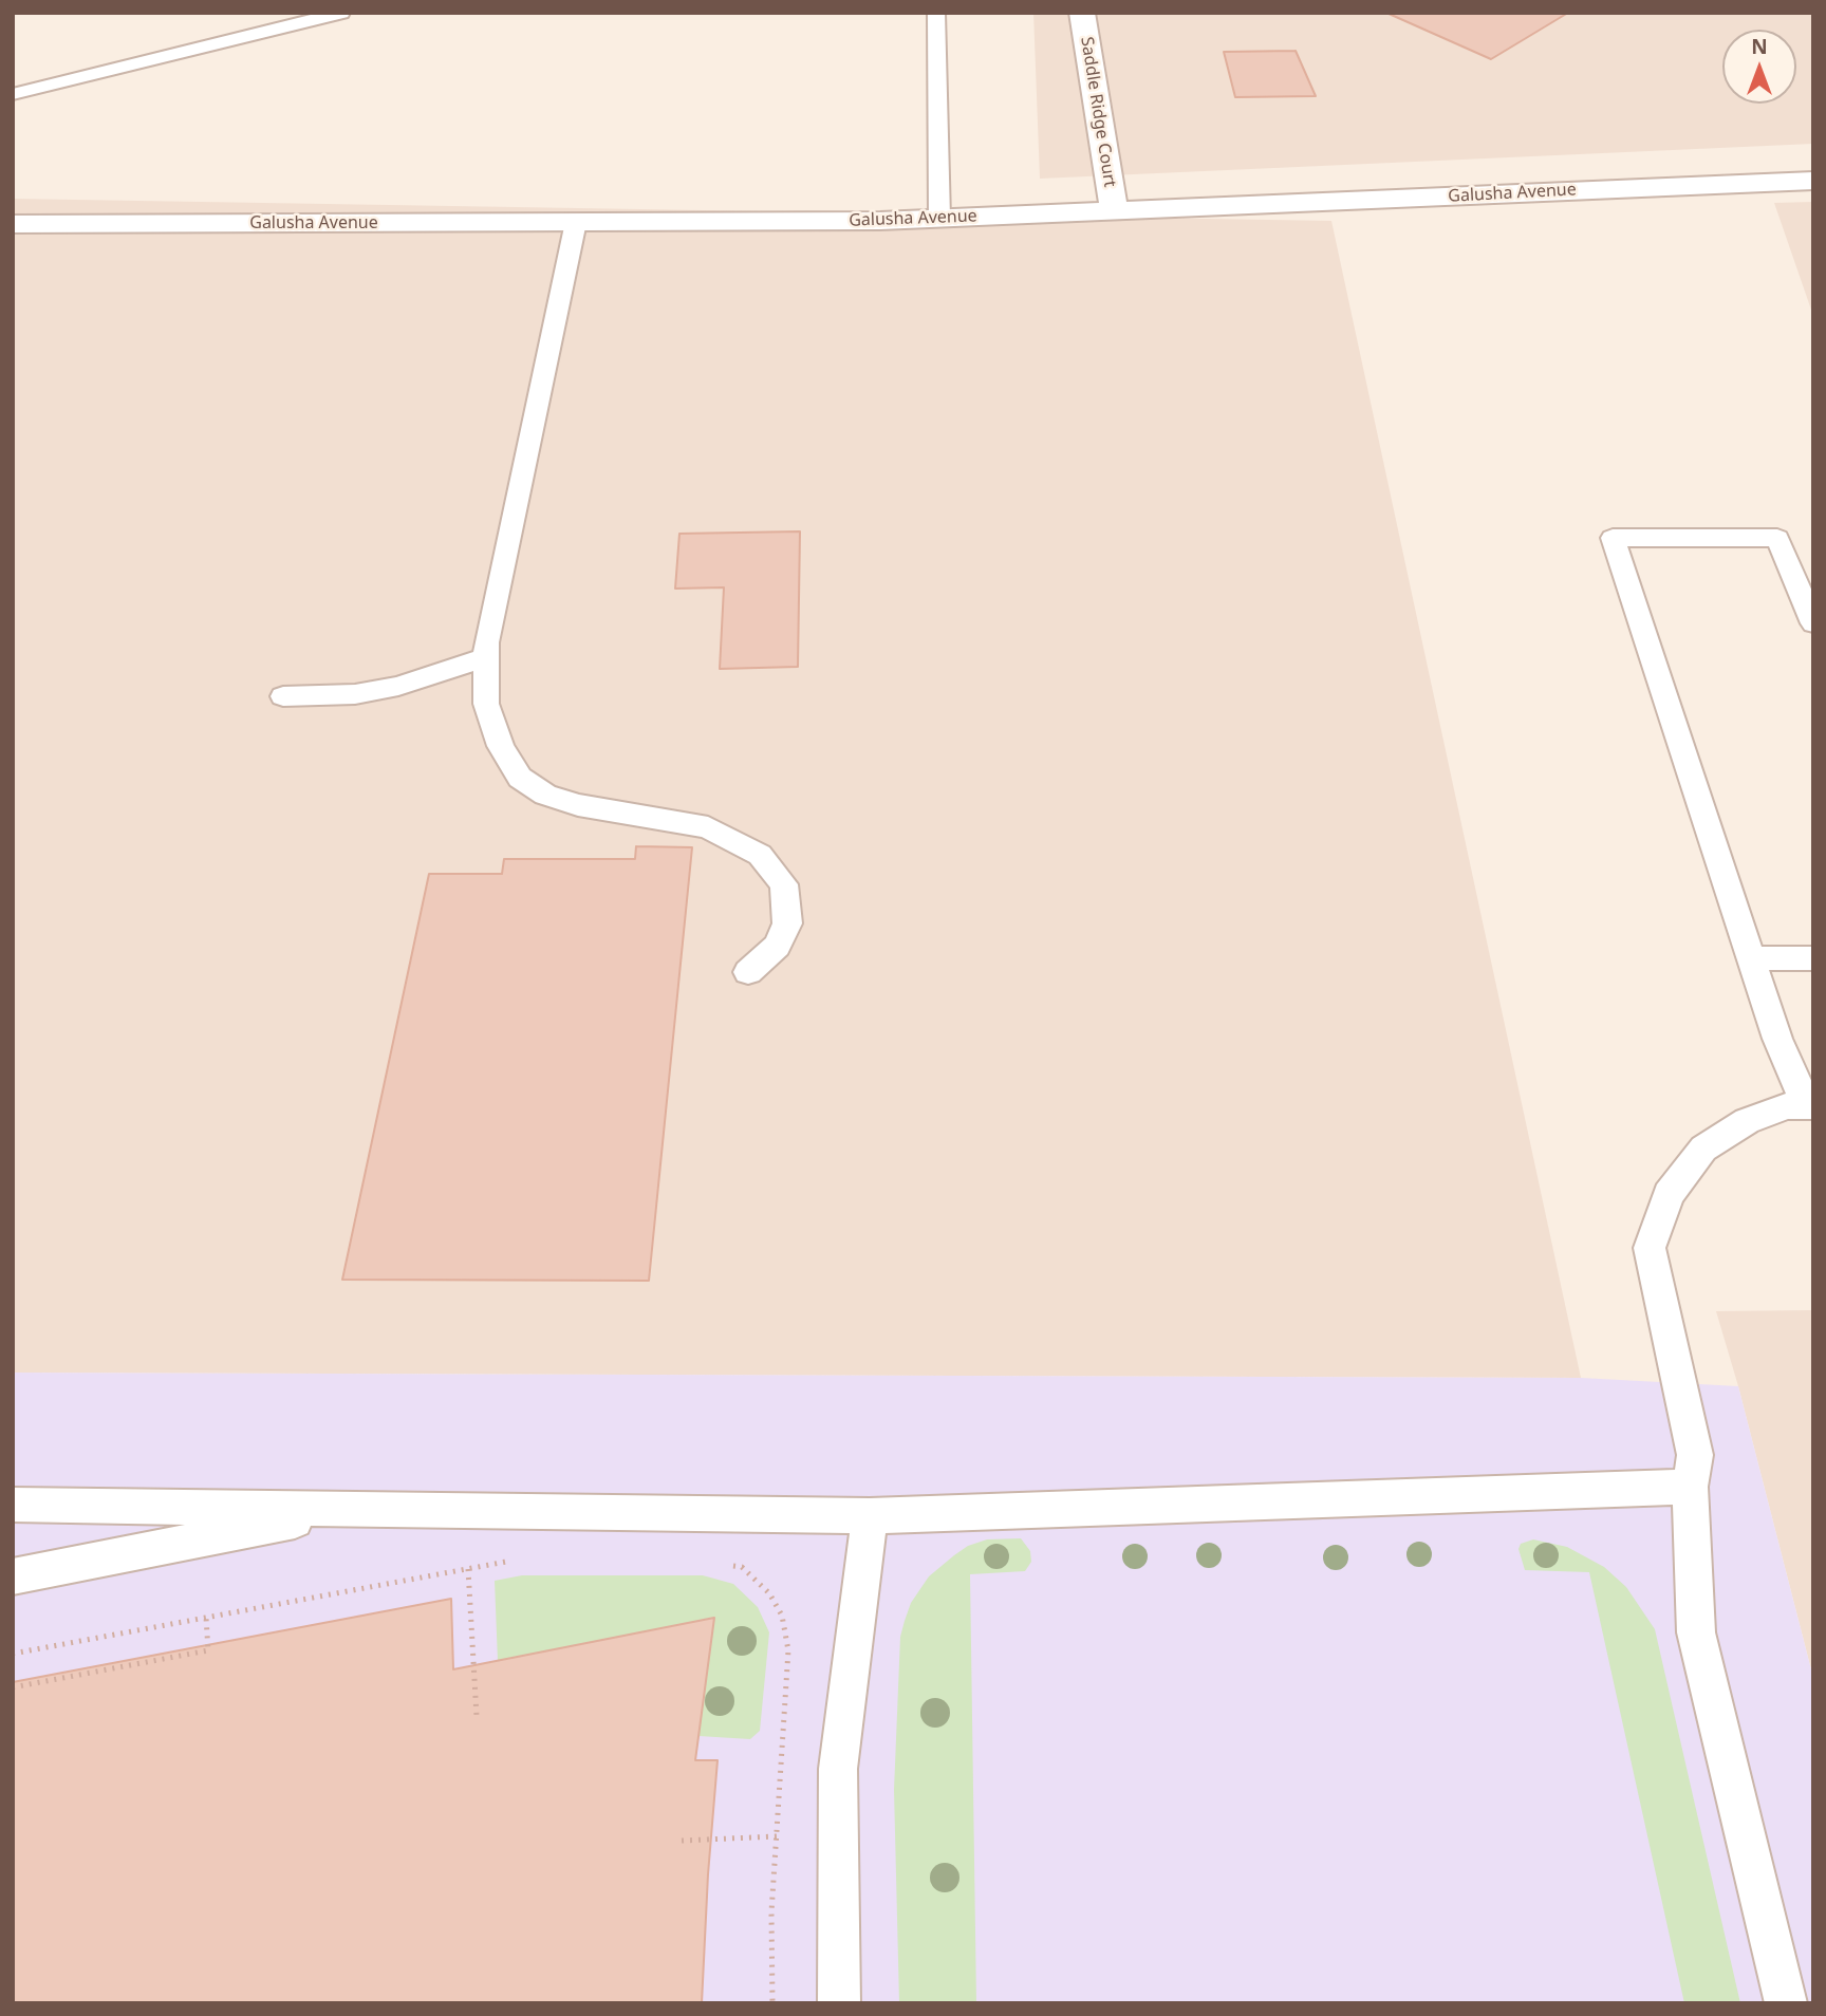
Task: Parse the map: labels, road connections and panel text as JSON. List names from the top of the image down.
{
  "streets": {
    "street": ["Saddle Ridge Court", "Galusha Avenue"]
  },
  "crossings": [
    ["Saddle Ridge Court", "Galusha Avenue"]
  ],
  "north": "top"
}
